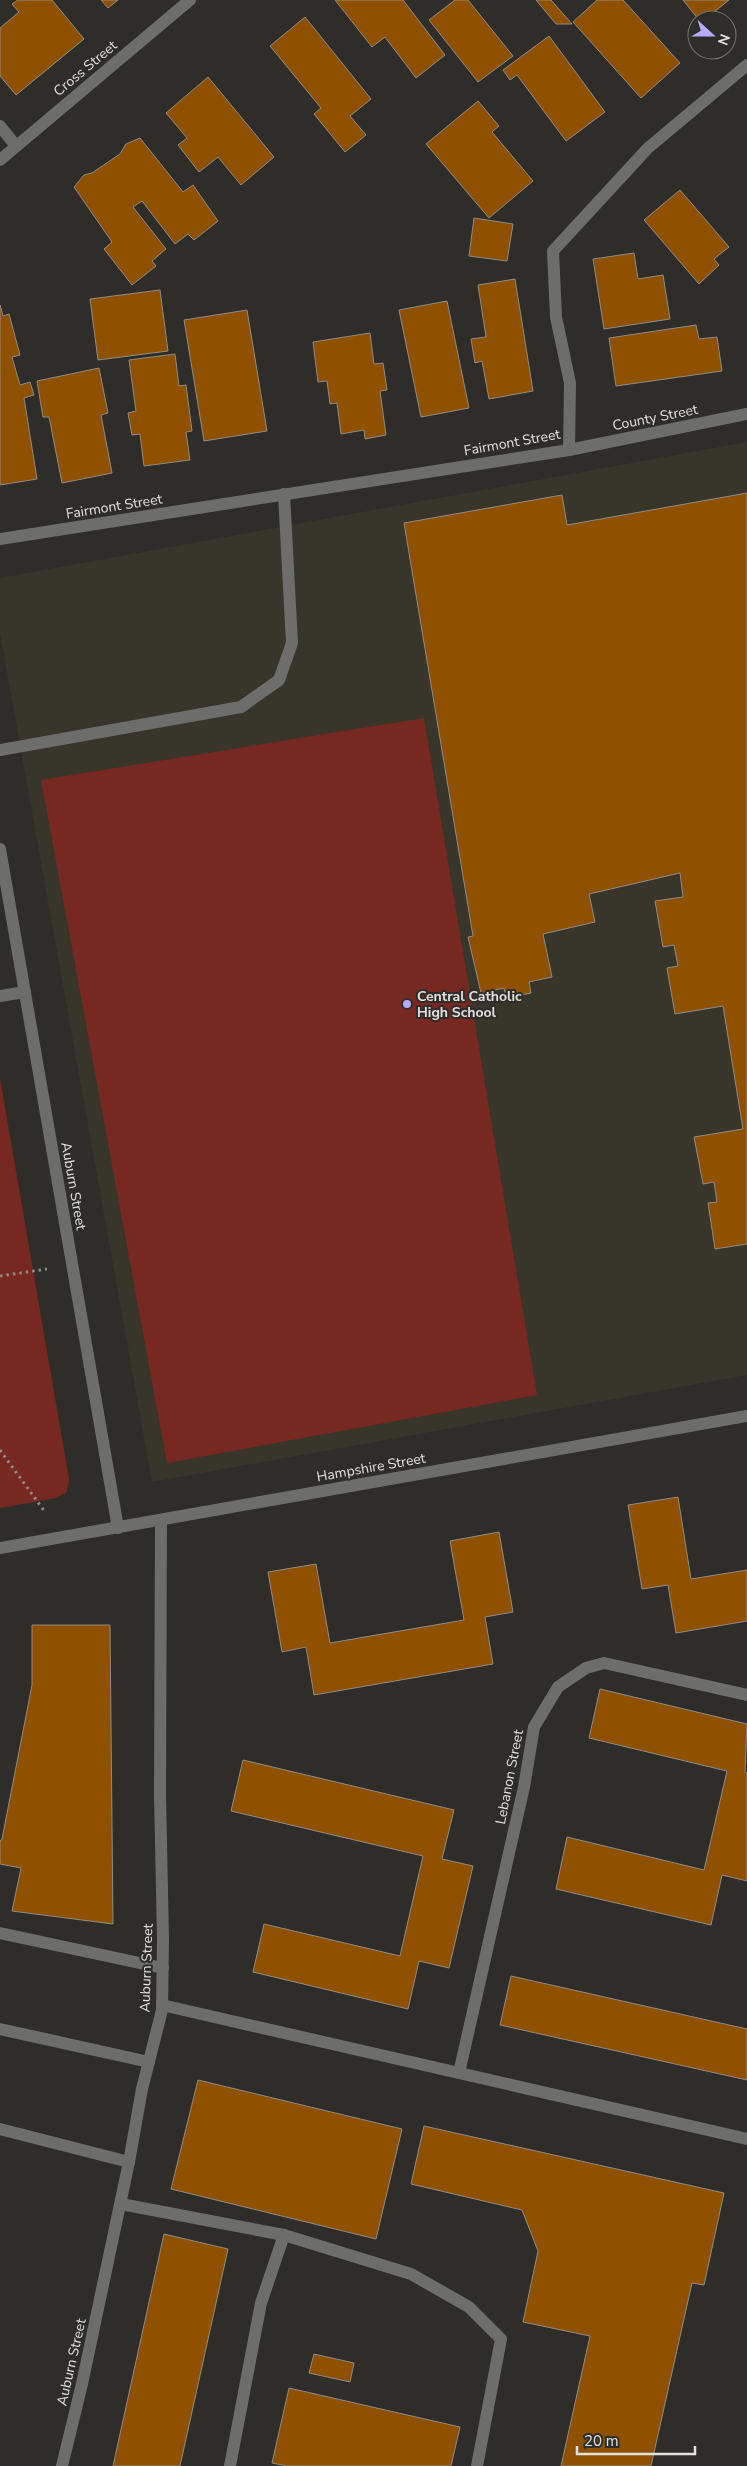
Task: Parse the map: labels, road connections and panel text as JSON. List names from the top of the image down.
{
  "streets": {
    "street": [
      "Cross Street",
      "County Street",
      "Fairmont Street",
      "Auburn Street",
      "Hampshire Street",
      "Lebanon Street"
    ]
  },
  "crossings": [
    ["County Street", "Fairmont Street"],
    ["Auburn Street", "Hampshire Street"]
  ],
  "places": ["Central Catholic High School"],
  "scale_bar": "20 m",
  "north": "right"
}
